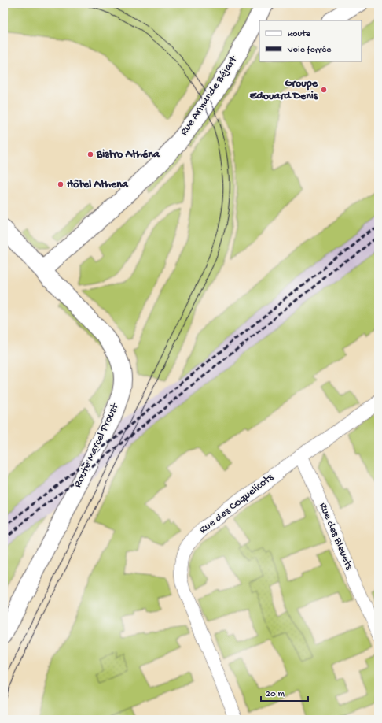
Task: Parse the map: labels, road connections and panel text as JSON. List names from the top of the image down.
{
  "streets": {
    "street": [
      "Rue Armande Béjart",
      "Route Marcel Proust",
      "Rue des Coquelicots",
      "Rue des Bleuets"
    ]
  },
  "crossings": [
    ["Rue Armande Béjart", "Route Marcel Proust"],
    ["Rue des Coquelicots", "Rue des Bleuets"]
  ],
  "places": ["Groupe Edouard Denis", "Bistro Athéna", "Hôtel Athena"],
  "legend": ["Route", "Voie ferrée"],
  "scale_bar": "20 m"
}
